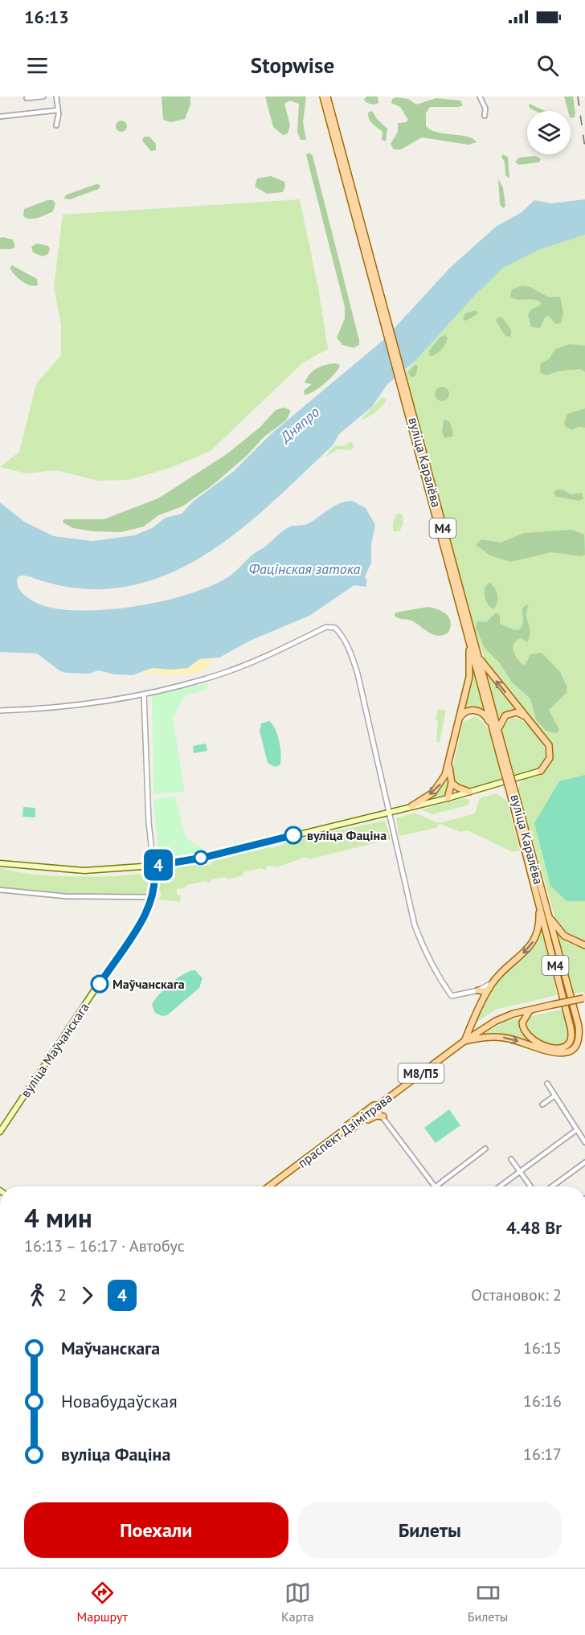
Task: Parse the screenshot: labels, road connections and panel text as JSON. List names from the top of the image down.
{
  "streets": {
    "main road": [
      "вуліца Каралёва",
      "М4",
      "вуліца Маўчанскага",
      "М8/П5",
      "праспект Дзімітрава"
    ]
  },
  "crossings": [
    ["вуліца Каралёва", "М4"],
    ["М4", "праспект Дзімітрава"]
  ],
  "water": ["Дняпро", "Фацінская затока"],
  "places": ["вуліца Фаціна", "Маўчанскага"],
  "lines": ["bus line 4"],
  "page": {
    "status": "16:13",
    "header": "Stopwise",
    "on_map": "4",
    "heading": ["4 мин", "16:13 – 16:17 · Автобус", "4.48 Br"],
    "legs": ["2", "4", "Остановок: 2"],
    "list": [
      {
        "name": "Маўчанскага",
        "value": "16:15"
      },
      {
        "name": "Новабудаўская",
        "value": "16:16"
      },
      {
        "name": "вуліца Фаціна",
        "value": "16:17"
      }
    ],
    "buttons": ["Поехали", "Билеты"],
    "tabs": ["Маршрут", "Карта", "Билеты"]
  }
}
